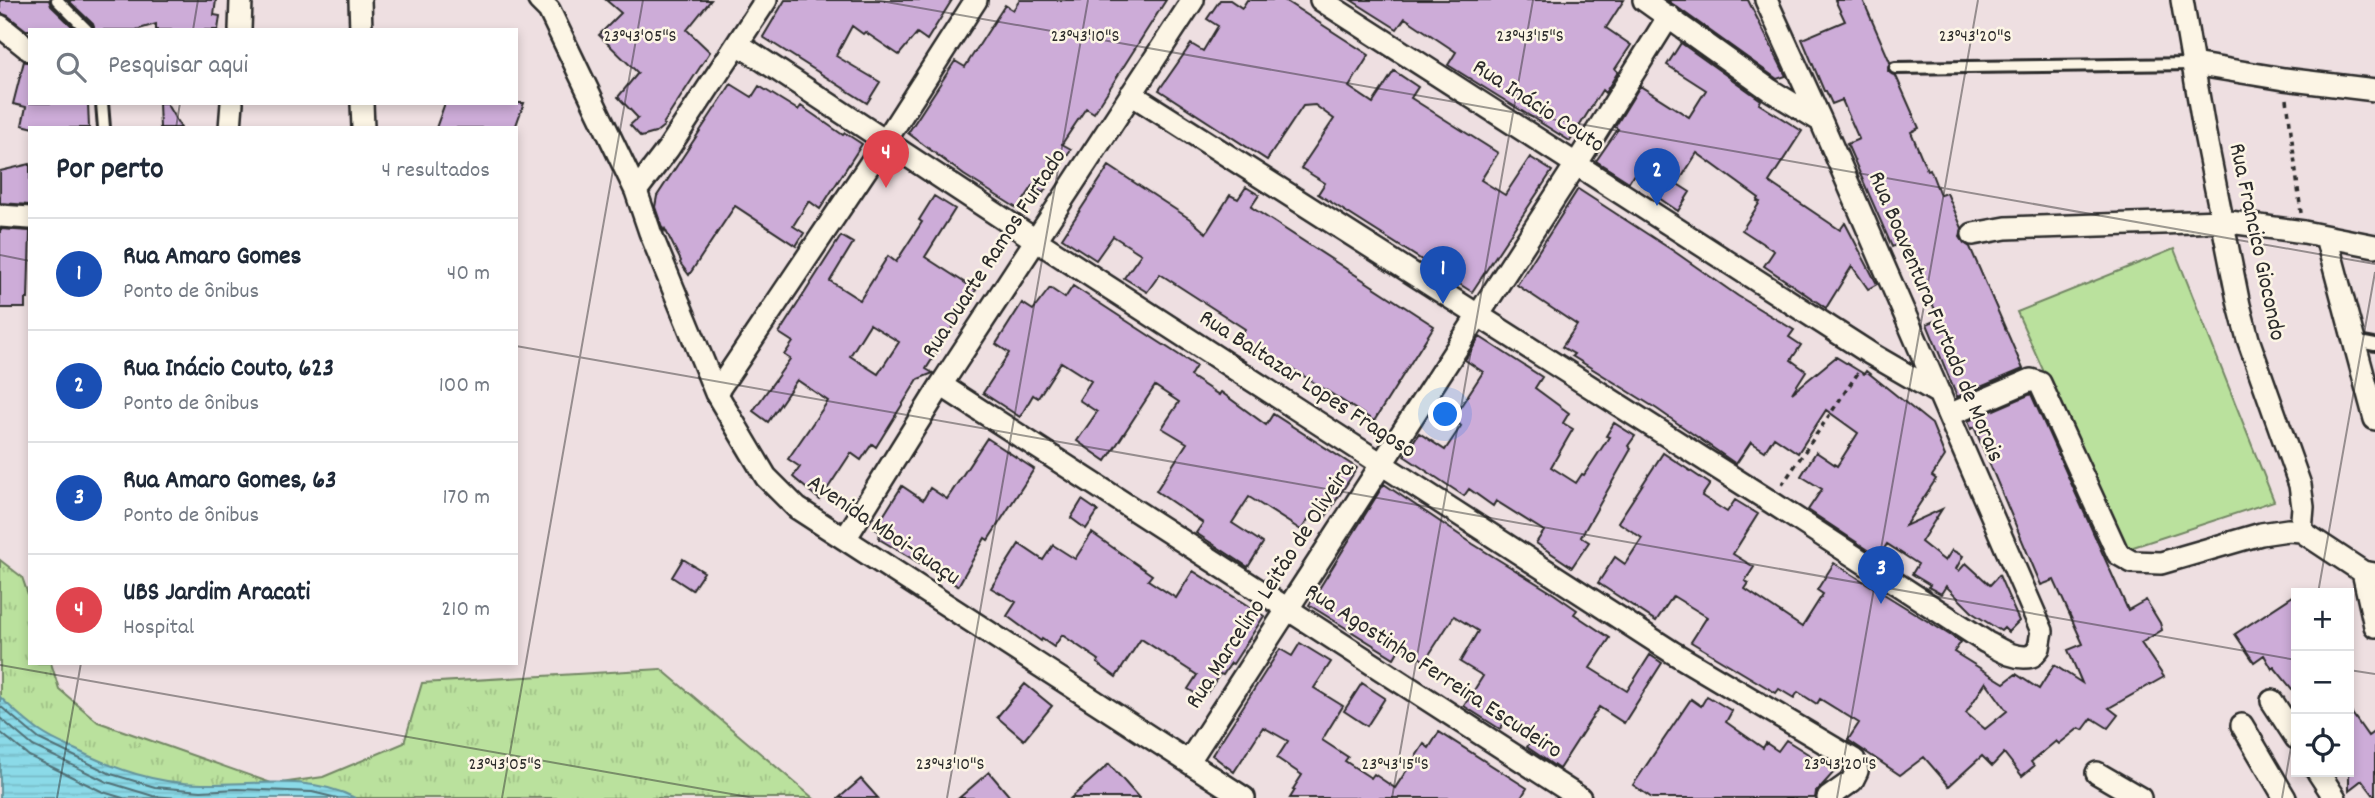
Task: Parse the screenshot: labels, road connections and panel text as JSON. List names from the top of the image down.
{
  "streets": {
    "street": [
      "Rua Inácio Couto",
      "Rua Francico Giocondo",
      "Rua Duarte Ramos Furtado",
      "Rua Boaventura Furtado de Morais",
      "Rua Baltazar Lopes Fragoso",
      "Avenida Mboi-Guaçu",
      "Rua Marcelino Leitão de Oliveira",
      "Rua Agostinho Ferreira Escudeiro"
    ]
  },
  "crossings": [
    ["Rua Inácio Couto", "Rua Boaventura Furtado de Morais"],
    ["Rua Inácio Couto", "Rua Marcelino Leitão de Oliveira"],
    ["Rua Duarte Ramos Furtado", "Rua Baltazar Lopes Fragoso"],
    ["Rua Duarte Ramos Furtado", "Avenida Mboi-Guaçu"],
    ["Rua Duarte Ramos Furtado", "Rua Agostinho Ferreira Escudeiro"],
    ["Rua Baltazar Lopes Fragoso", "Rua Marcelino Leitão de Oliveira"],
    ["Avenida Mboi-Guaçu", "Rua Marcelino Leitão de Oliveira"],
    ["Rua Marcelino Leitão de Oliveira", "Rua Agostinho Ferreira Escudeiro"]
  ],
  "page": {
    "search": "Pesquisar aqui",
    "heading": ["Por perto", "4 resultados"],
    "pins": [
      "4",
      "2",
      "1",
      "3"
    ],
    "list": [
      {
        "mark": "1",
        "name": "Rua Amaro Gomes",
        "note": "Ponto de ônibus",
        "value": "40 m"
      },
      {
        "mark": "2",
        "name": "Rua Inácio Couto, 623",
        "note": "Ponto de ônibus",
        "value": "100 m"
      },
      {
        "mark": "3",
        "name": "Rua Amaro Gomes, 63",
        "note": "Ponto de ônibus",
        "value": "170 m"
      },
      {
        "mark": "4",
        "name": "UBS Jardim Aracati",
        "note": "Hospital",
        "value": "210 m"
      }
    ],
    "map_buttons": ["+", "−"]
  },
  "coordinates": [
    "23°43'05\"S",
    "23°43'10\"S",
    "23°43'15\"S",
    "23°43'20\"S"
  ]
}
